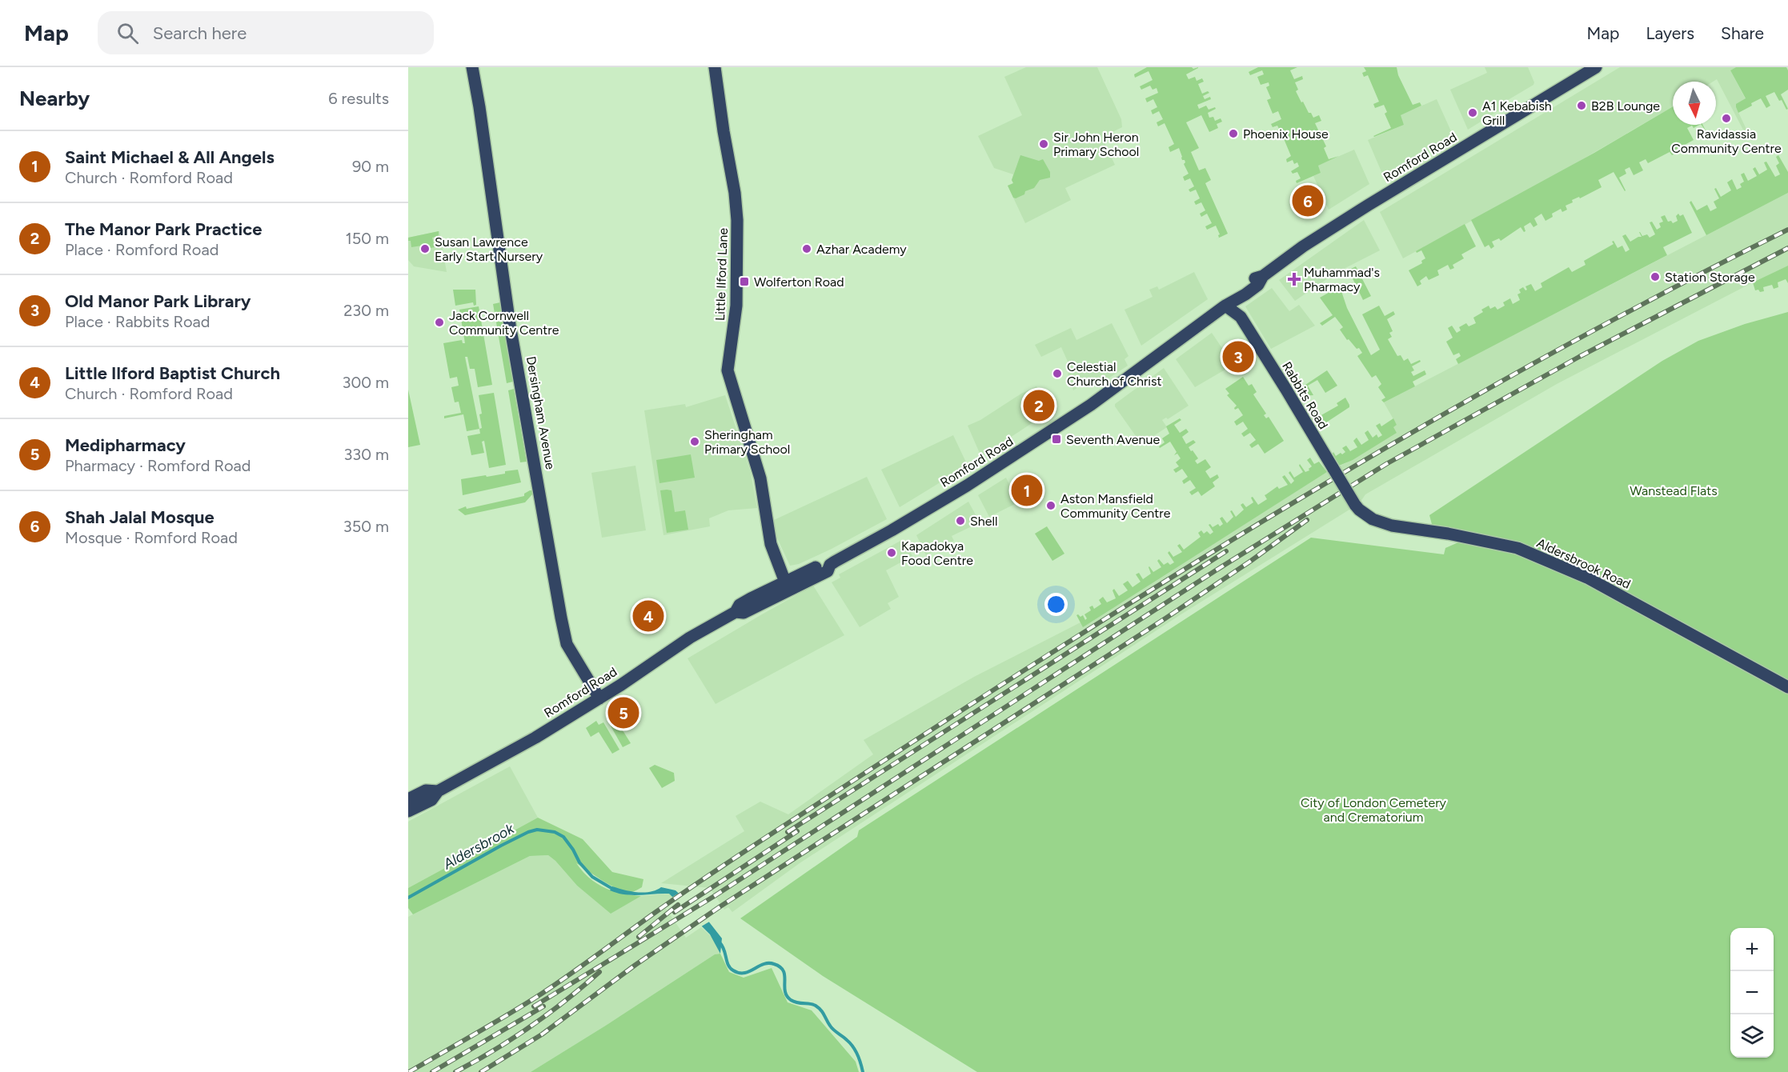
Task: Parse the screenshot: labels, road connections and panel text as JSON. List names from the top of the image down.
{
  "streets": {
    "main road": [
      "Romford Road",
      "Little Ilford Lane",
      "Rabbits Road",
      "Dersingham Avenue",
      "Aldersbrook Road"
    ]
  },
  "crossings": [
    ["Romford Road", "Little Ilford Lane"],
    ["Romford Road", "Rabbits Road"],
    ["Romford Road", "Dersingham Avenue"],
    ["Rabbits Road", "Aldersbrook Road"]
  ],
  "water": ["Aldersbrook"],
  "parks": ["Wanstead Flats", "City of London Cemetery and Crematorium"],
  "places": {
    "other": [
      "B2B Lounge",
      "A1 Kebabish Grill",
      "Ravidassia Community Centre",
      "Phoenix House",
      "Sir John Heron Primary School",
      "Susan Lawrence Early Start Nursery",
      "Azhar Academy",
      "Station Storage",
      "Jack Cornwell Community Centre",
      "Celestial Church of Christ",
      "Sheringham Primary School",
      "Aston Mansfield Community Centre",
      "Shell",
      "Kapadokya Food Centre"
    ],
    "health": ["Muhammad's Pharmacy"],
    "transit": ["Wolferton Road", "Seventh Avenue"]
  },
  "north": "bottom",
  "page": {
    "header": "Map",
    "search": "Search here",
    "nav": ["Map", "Layers", "Share"],
    "heading": ["Nearby", "6 results"],
    "list": [
      {
        "mark": "1",
        "name": "Saint Michael & All Angels",
        "note": "Church · Romford Road",
        "value": "90 m"
      },
      {
        "mark": "2",
        "name": "The Manor Park Practice",
        "note": "Place · Romford Road",
        "value": "150 m"
      },
      {
        "mark": "3",
        "name": "Old Manor Park Library",
        "note": "Place · Rabbits Road",
        "value": "230 m"
      },
      {
        "mark": "4",
        "name": "Little Ilford Baptist Church",
        "note": "Church · Romford Road",
        "value": "300 m"
      },
      {
        "mark": "5",
        "name": "Medipharmacy",
        "note": "Pharmacy · Romford Road",
        "value": "330 m"
      },
      {
        "mark": "6",
        "name": "Shah Jalal Mosque",
        "note": "Mosque · Romford Road",
        "value": "350 m"
      }
    ],
    "pins": [
      "6",
      "3",
      "2",
      "1",
      "4",
      "5"
    ],
    "map_buttons": ["+", "−"]
  }
}
